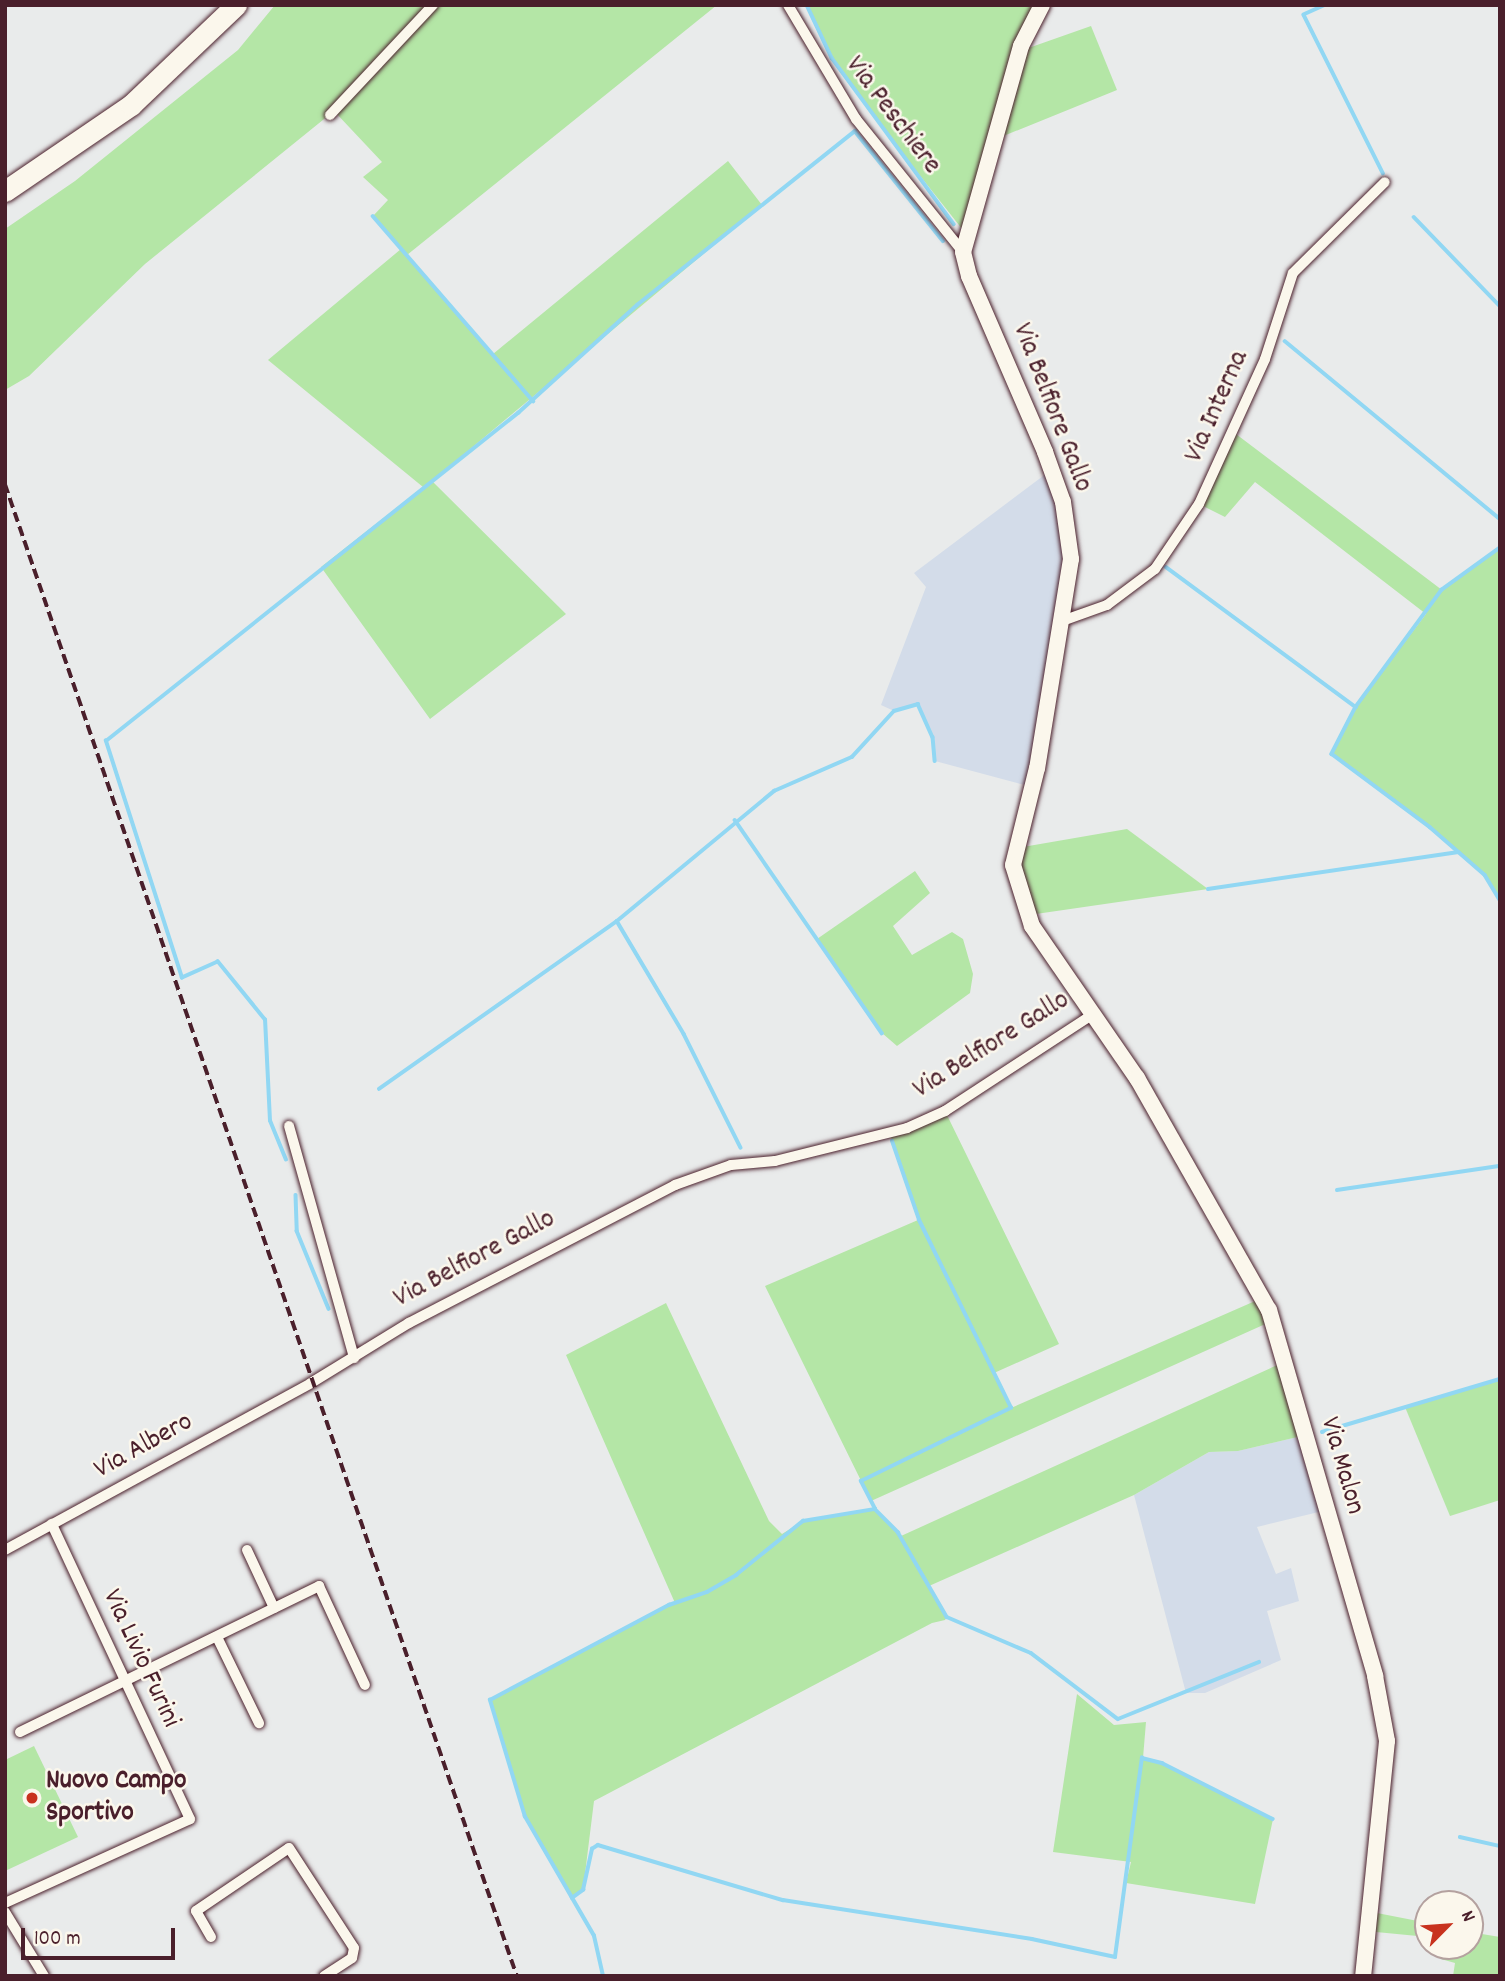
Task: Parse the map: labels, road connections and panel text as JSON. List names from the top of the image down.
{
  "streets": {
    "street": [
      "Via Peschiere",
      "Via Interna",
      "Via Belfiore Gallo",
      "Via Albero",
      "Via Malon",
      "Via Livio Furini"
    ]
  },
  "crossings": [
    ["Via Peschiere", "Via Belfiore Gallo"],
    ["Via Interna", "Via Belfiore Gallo"],
    ["Via Belfiore Gallo", "Via Albero"],
    ["Via Belfiore Gallo", "Via Malon"],
    ["Via Albero", "Via Livio Furini"]
  ],
  "places": ["Nuovo Campo Sportivo"],
  "scale_bar": "100 m",
  "north": "top right"
}
